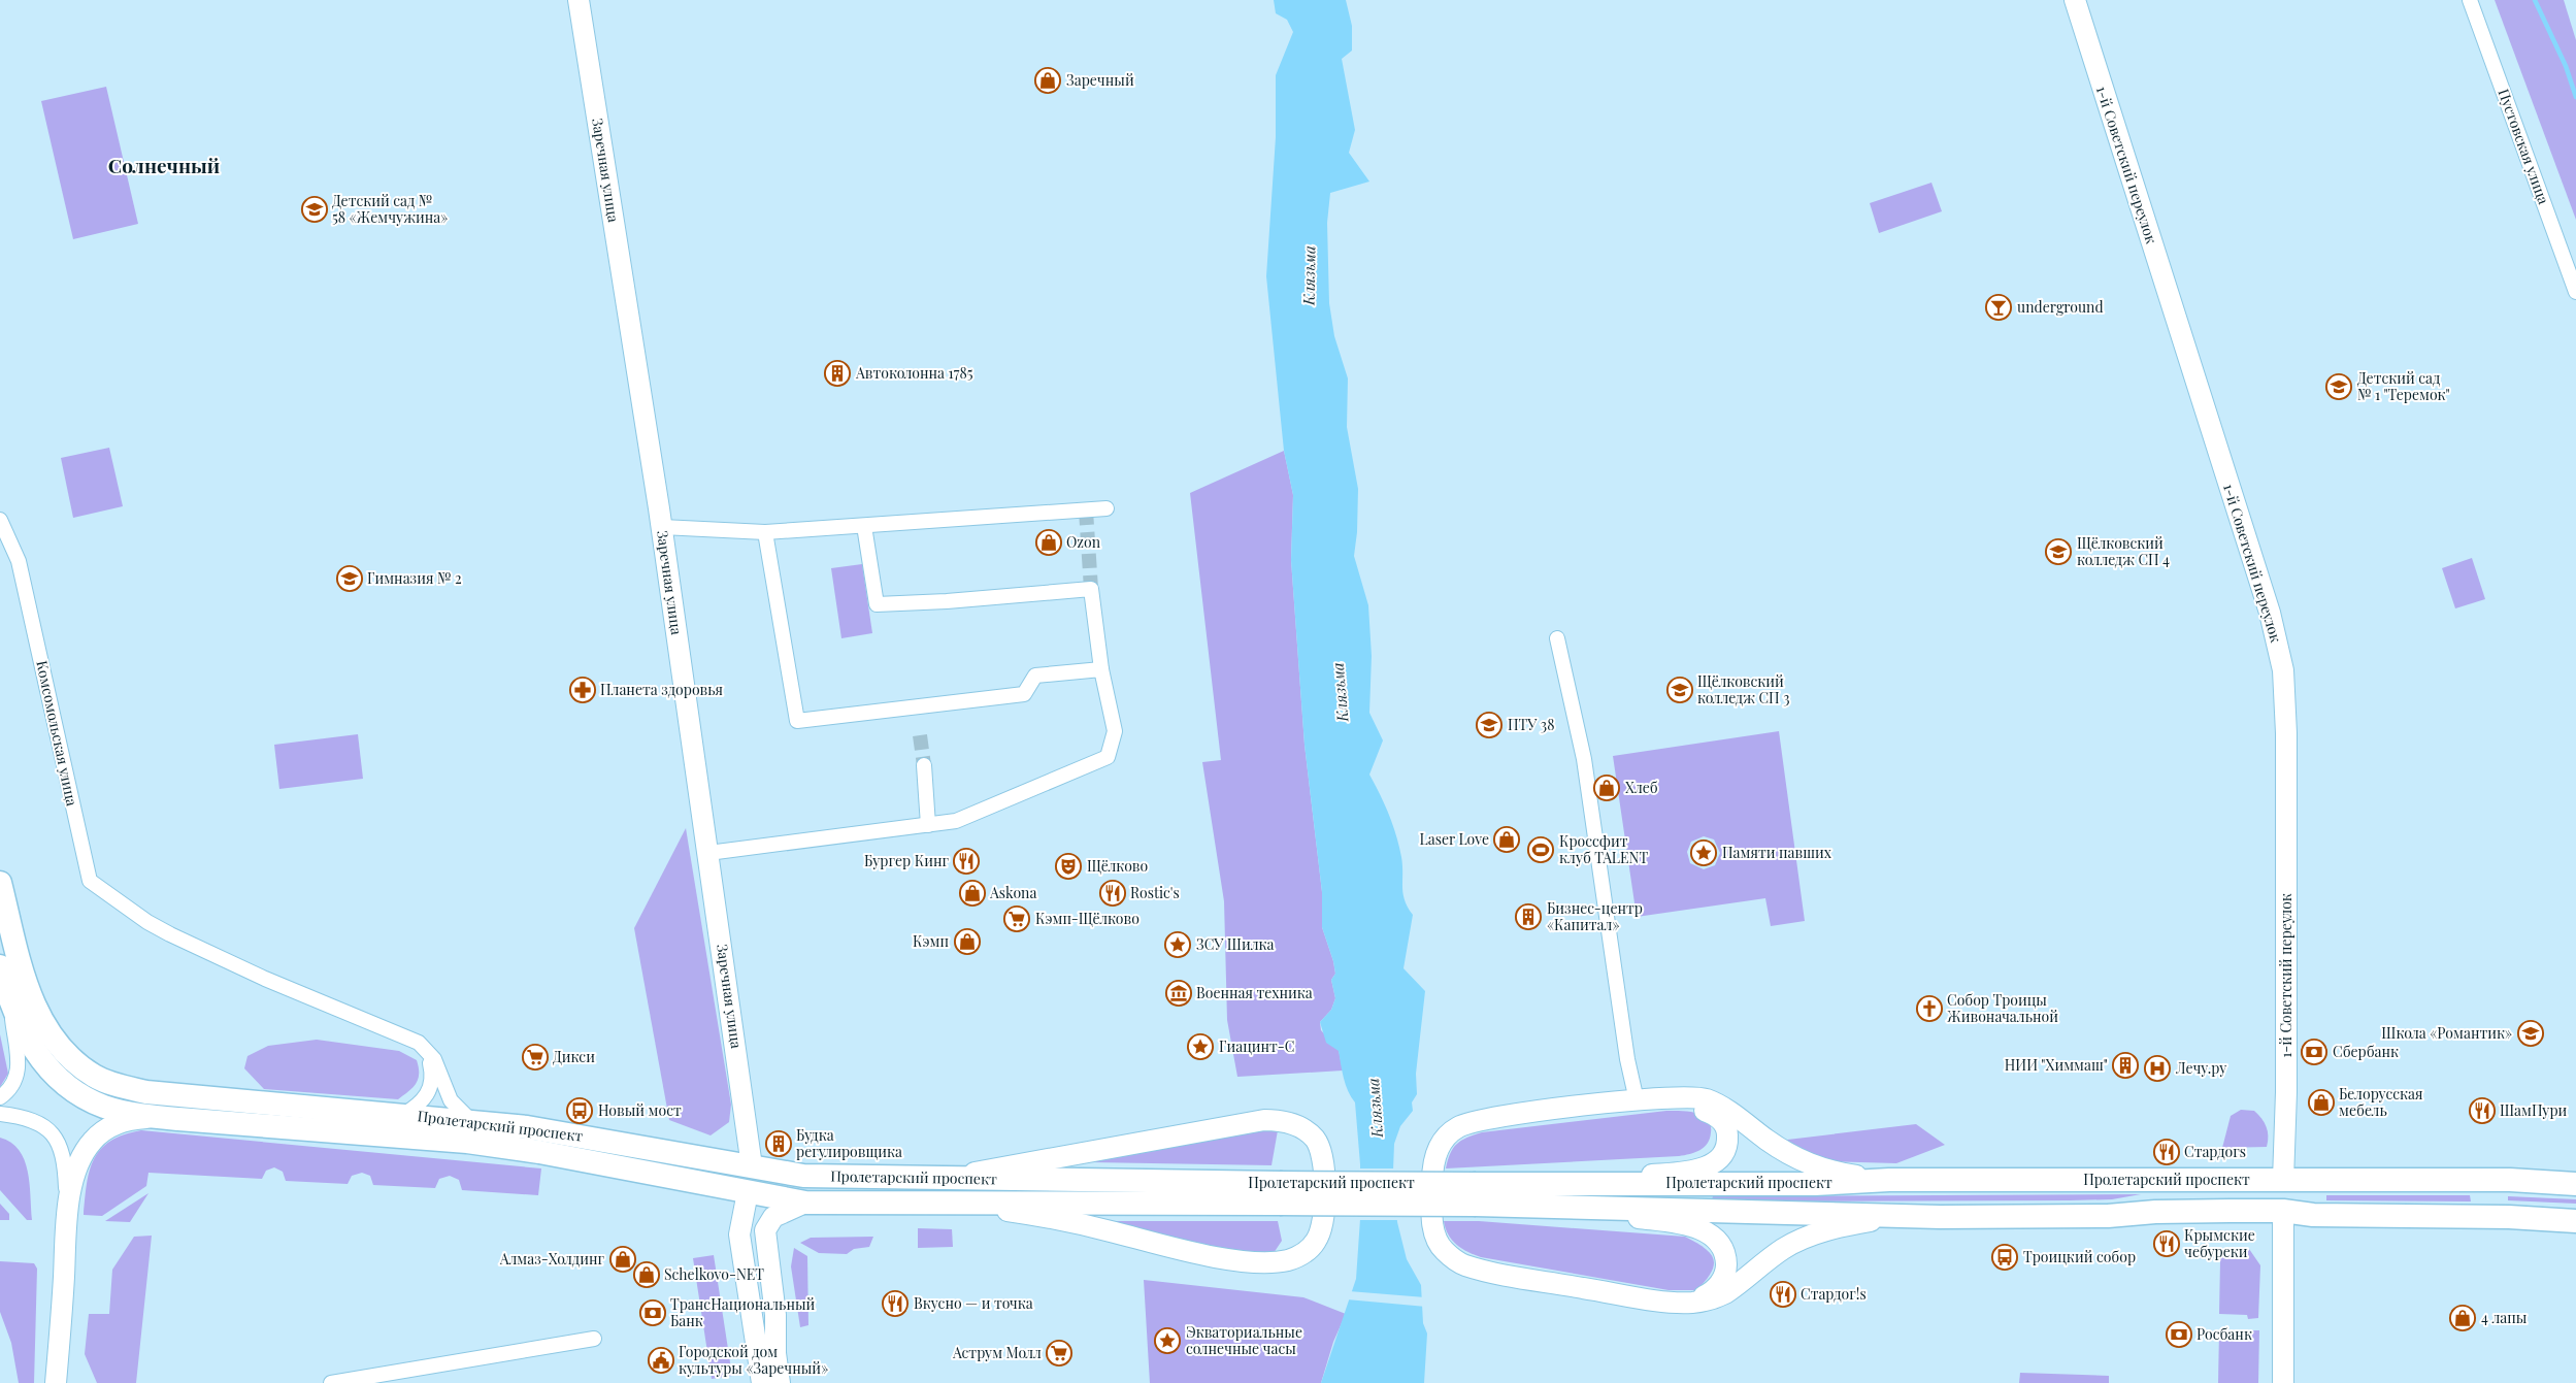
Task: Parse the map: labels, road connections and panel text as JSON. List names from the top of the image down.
{
  "streets": {
    "main road": ["1-й Советский переулок", "Заречная улица", "Пролетарский проспект"],
    "street": ["Пустовская улица", "Комсомольская улица"]
  },
  "crossings": [
    ["1-й Советский переулок", "Пролетарский проспект"],
    ["Заречная улица", "Пролетарский проспект"]
  ],
  "districts": ["Солнечный"],
  "water": ["Клязьма"],
  "places": {
    "shop": [
      "Заречный",
      "Ozon",
      "Хлеб",
      "Laser Love",
      "Askona",
      "Кэмп",
      "Белорусская мебель",
      "Алмаз-Холдинг",
      "Schelkovo-NET",
      "4 лапы"
    ],
    "school or university": [
      "Детский сад № 58 «Жемчужина»",
      "Детский сад № 1 \"Теремок\"",
      "Щёлковский колледж СП 4",
      "Гимназия № 2",
      "Щёлковский колледж СП 3",
      "ПТУ 38",
      "Школа «Романтик»"
    ],
    "bar": ["underground"],
    "building": [
      "Автоколонна 1785",
      "Бизнес-центр «Капитал»",
      "НИИ \"Химмаш\"",
      "Будка регулировщика"
    ],
    "pharmacy": ["Планета здоровья"],
    "sports": ["Кроссфит клуб TALENT"],
    "place": [
      "Памяти павших",
      "ЗСУ Шилка",
      "Гиацинт-С",
      "Экваториальные солнечные часы"
    ],
    "restaurant": [
      "Бургер Кинг",
      "Rostic's",
      "ШамПури",
      "Стардогs",
      "Крымские чебуреки",
      "Стардог!s",
      "Вкусно — и точка"
    ],
    "theatre": ["Щёлково"],
    "supermarket": ["Кэмп-Щёлково", "Дикси", "Аструм Молл"],
    "museum": ["Военная техника"],
    "church": ["Собор Троицы Живоначальной"],
    "bank": ["Сбербанк", "ТрансНациональный Банк", "Росбанк"],
    "hospital": ["Лечу.ру"],
    "bus stop": ["Новый мост", "Троицкий собор"],
    "public building": ["Городской дом культуры «Заречный»"]
  }
}
